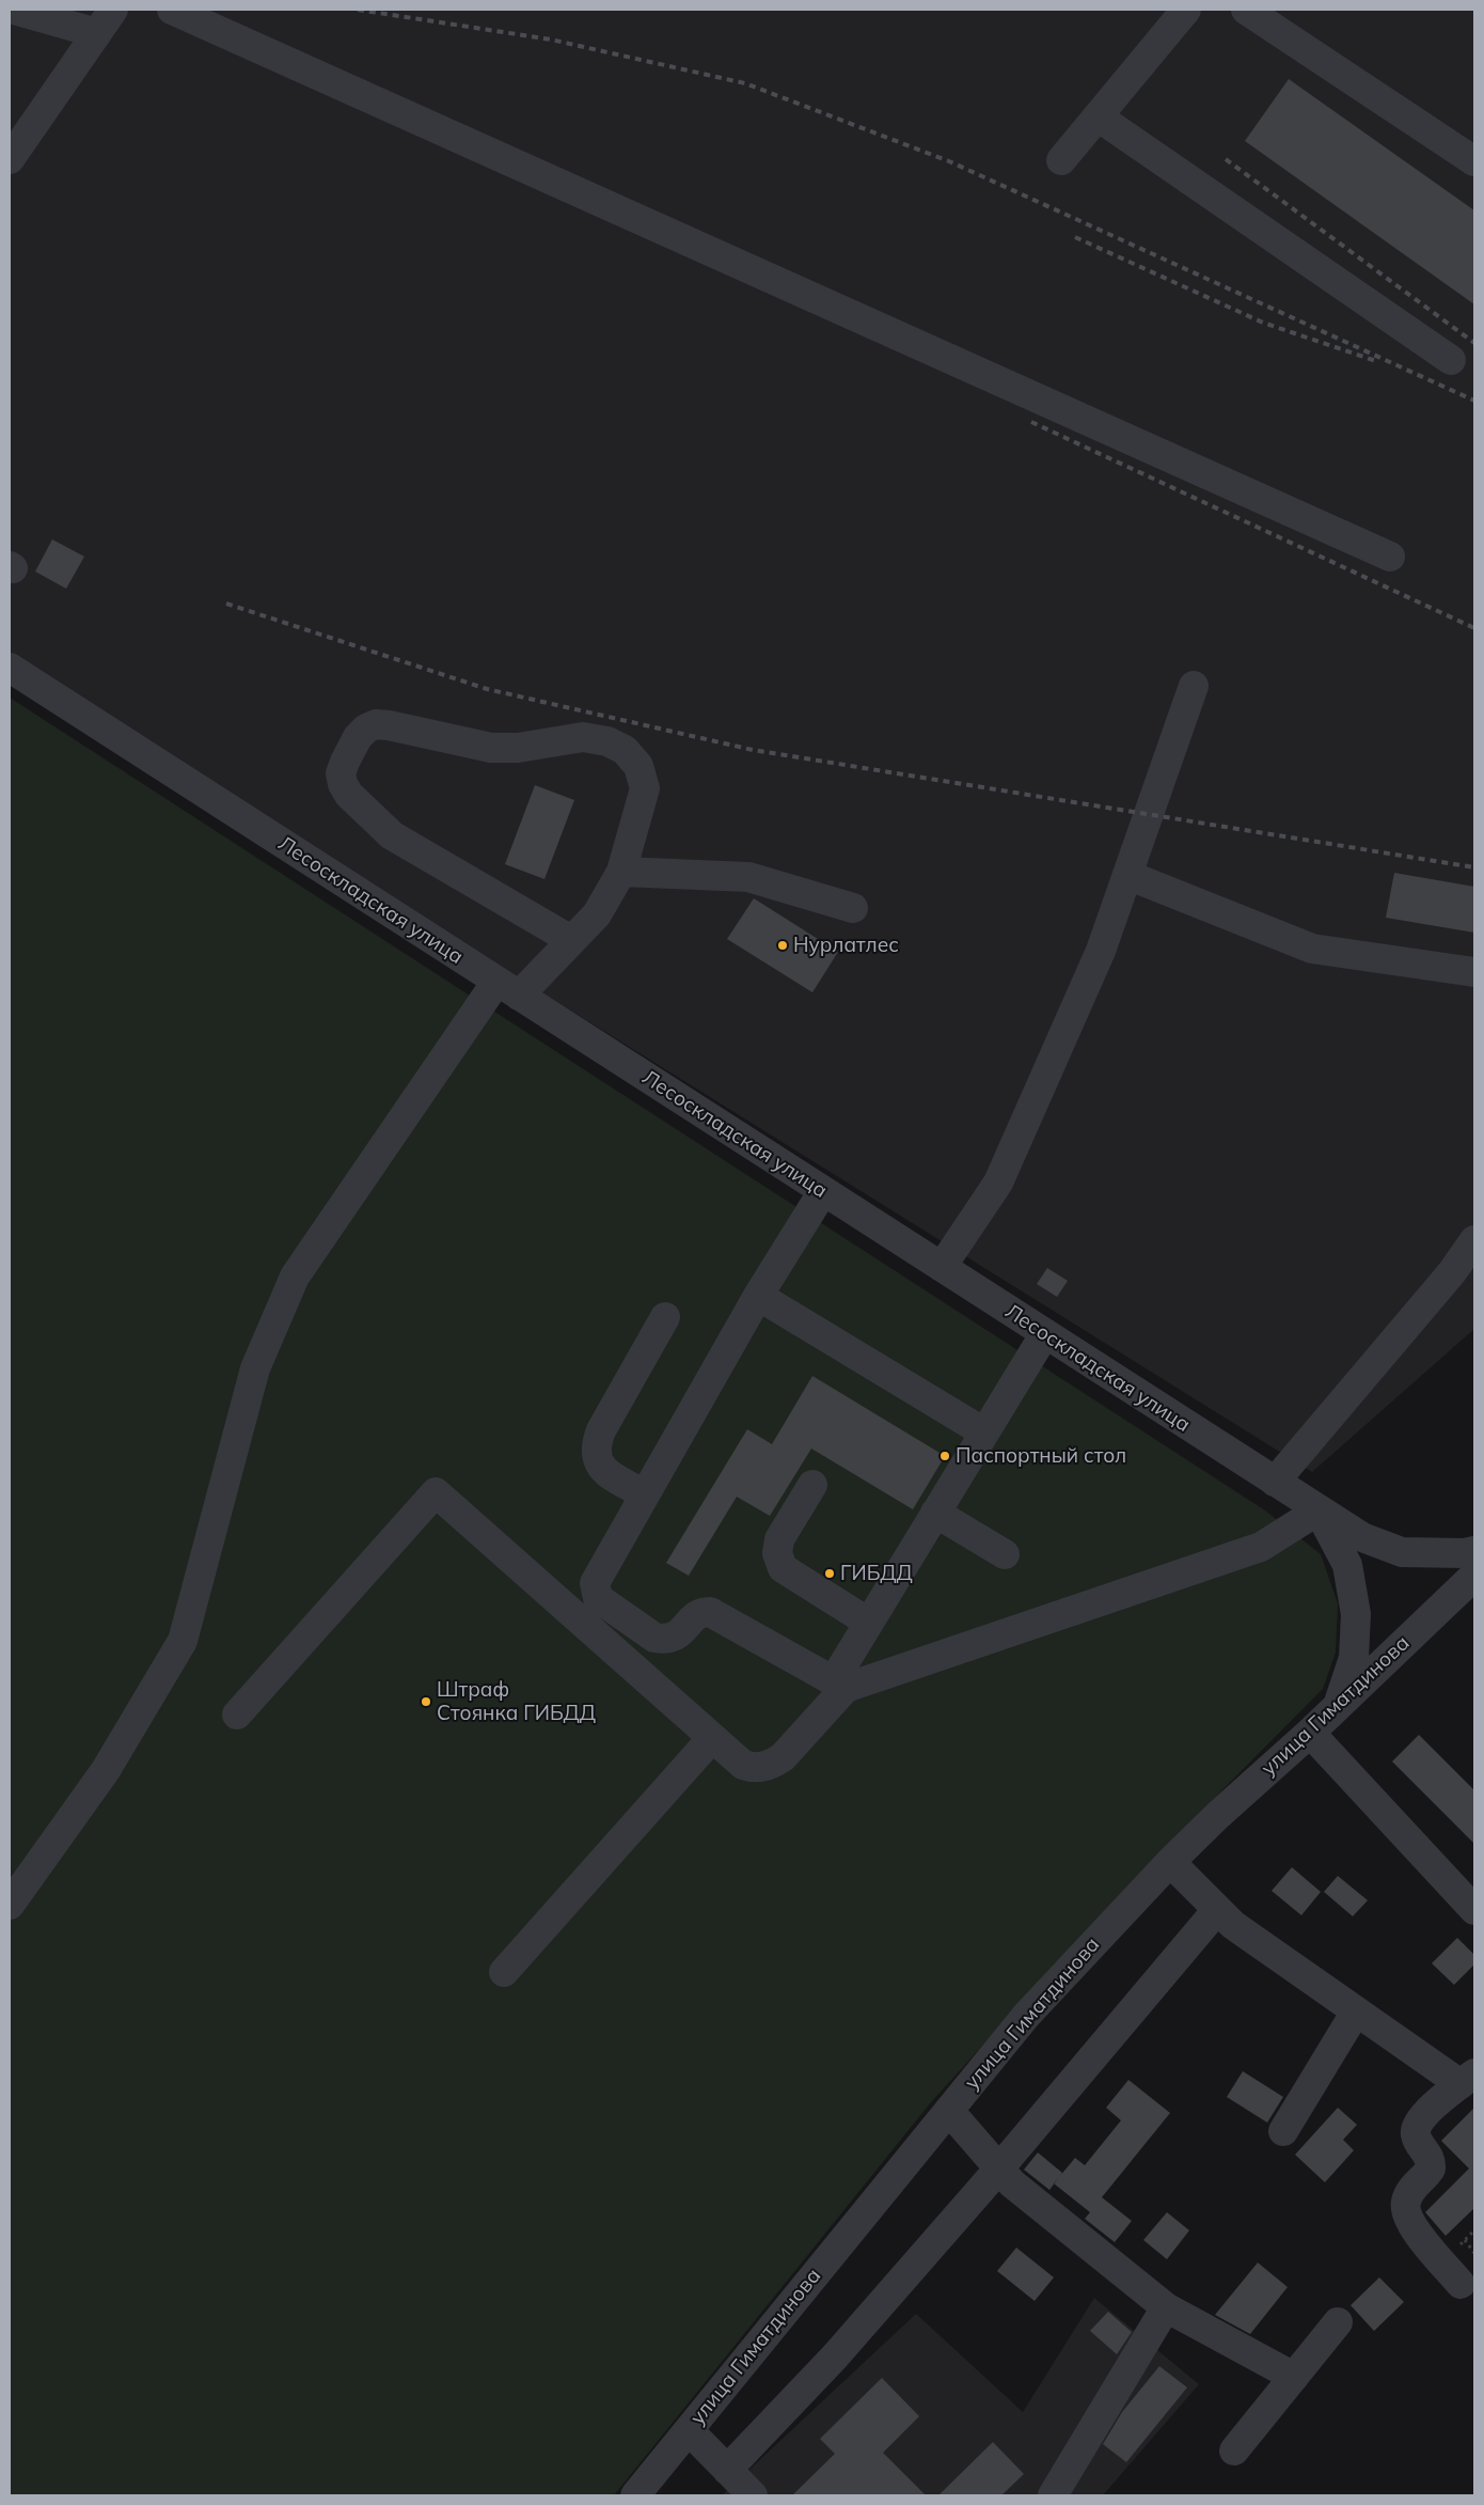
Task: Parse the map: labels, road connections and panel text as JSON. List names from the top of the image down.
{
  "streets": {
    "street": ["Лесоскладская улица", "улица Гиматдинова"]
  },
  "places": [
    "Нурлатлес",
    "Паспортный стол",
    "ГИБДД",
    "Штраф Стоянка ГИБДД"
  ]
}
